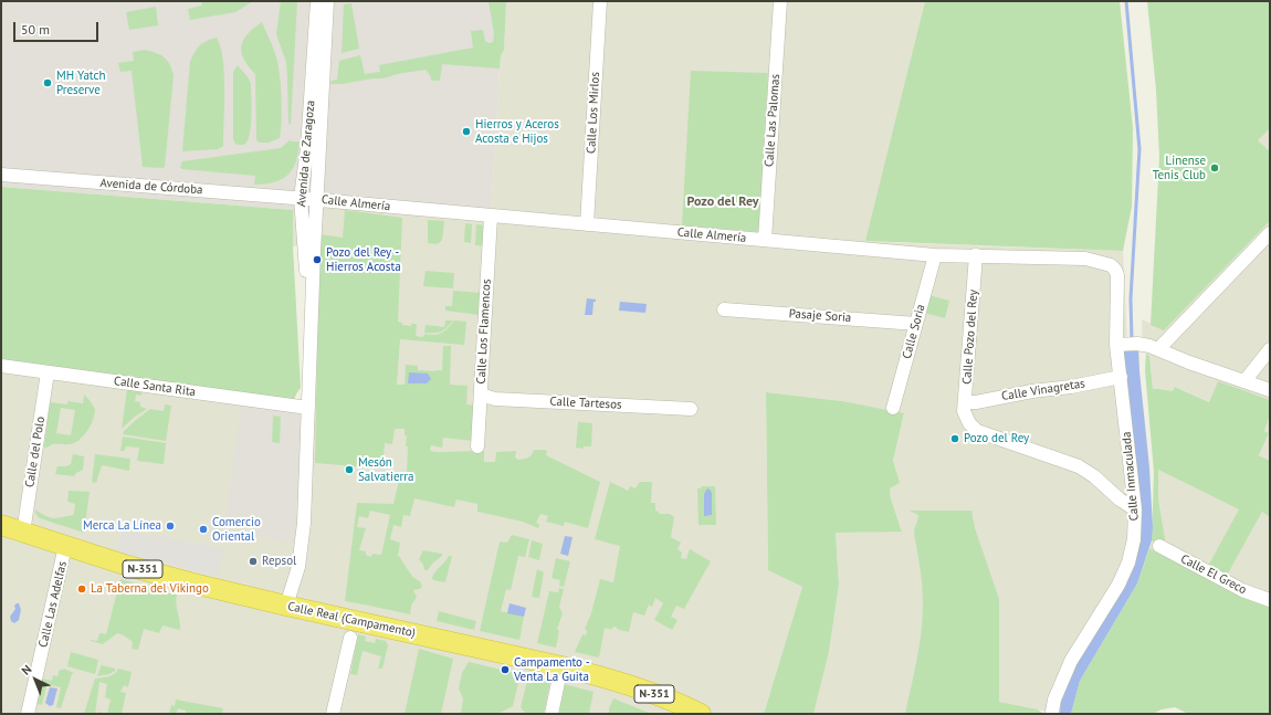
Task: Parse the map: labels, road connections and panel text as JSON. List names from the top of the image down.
{
  "streets": {
    "highway": ["N-351", "Calle Real (Campamento)"],
    "street": [
      "Calle Los Mirlos",
      "Calle Las Palomas",
      "Avenida de Zaragoza",
      "Avenida de Córdoba",
      "Calle Almería",
      "Pasaje Soria",
      "Calle Los Flamencos",
      "Calle Soria",
      "Calle Pozo del Rey",
      "Calle Santa Rita",
      "Calle Vinagretas",
      "Calle Tartesos",
      "Calle del Polo",
      "Calle Inmaculada",
      "Calle El Greco",
      "Calle Las Adelfas"
    ]
  },
  "crossings": [
    ["Calle Los Mirlos", "Calle Almería"],
    ["Calle Las Palomas", "Calle Almería"],
    ["Avenida de Zaragoza", "Avenida de Córdoba"],
    ["Avenida de Zaragoza", "Calle Almería"],
    ["Avenida de Zaragoza", "Calle Santa Rita"],
    ["Avenida de Zaragoza", "Calle Real (Campamento)"],
    ["Avenida de Córdoba", "Calle Almería"],
    ["Calle Almería", "Calle Los Flamencos"],
    ["Calle Almería", "Calle Soria"],
    ["Calle Almería", "Calle Pozo del Rey"],
    ["Calle Almería", "Calle Inmaculada"],
    ["Pasaje Soria", "Calle Soria"],
    ["Calle Los Flamencos", "Calle Tartesos"],
    ["Calle Pozo del Rey", "Calle Vinagretas"],
    ["Calle Pozo del Rey", "Calle Inmaculada"],
    ["Calle Santa Rita", "Calle del Polo"],
    ["Calle Vinagretas", "Calle Inmaculada"],
    ["Calle del Polo", "Calle Real (Campamento)"],
    ["Calle Las Adelfas", "Calle Real (Campamento)"]
  ],
  "districts": ["Pozo del Rey"],
  "places": [
    "MH Yatch Preserve",
    "Hierros y Aceros Acosta e Hijos",
    "Linense Tenis Club",
    "Pozo del Rey - Hierros Acosta",
    "Pozo del Rey",
    "Mesón Salvatierra",
    "Merca La Línea",
    "Comercio Oriental",
    "Repsol",
    "La Taberna del Vikingo",
    "Campamento - Venta La Guita"
  ],
  "scale_bar": "50 m",
  "north": "top left"
}
